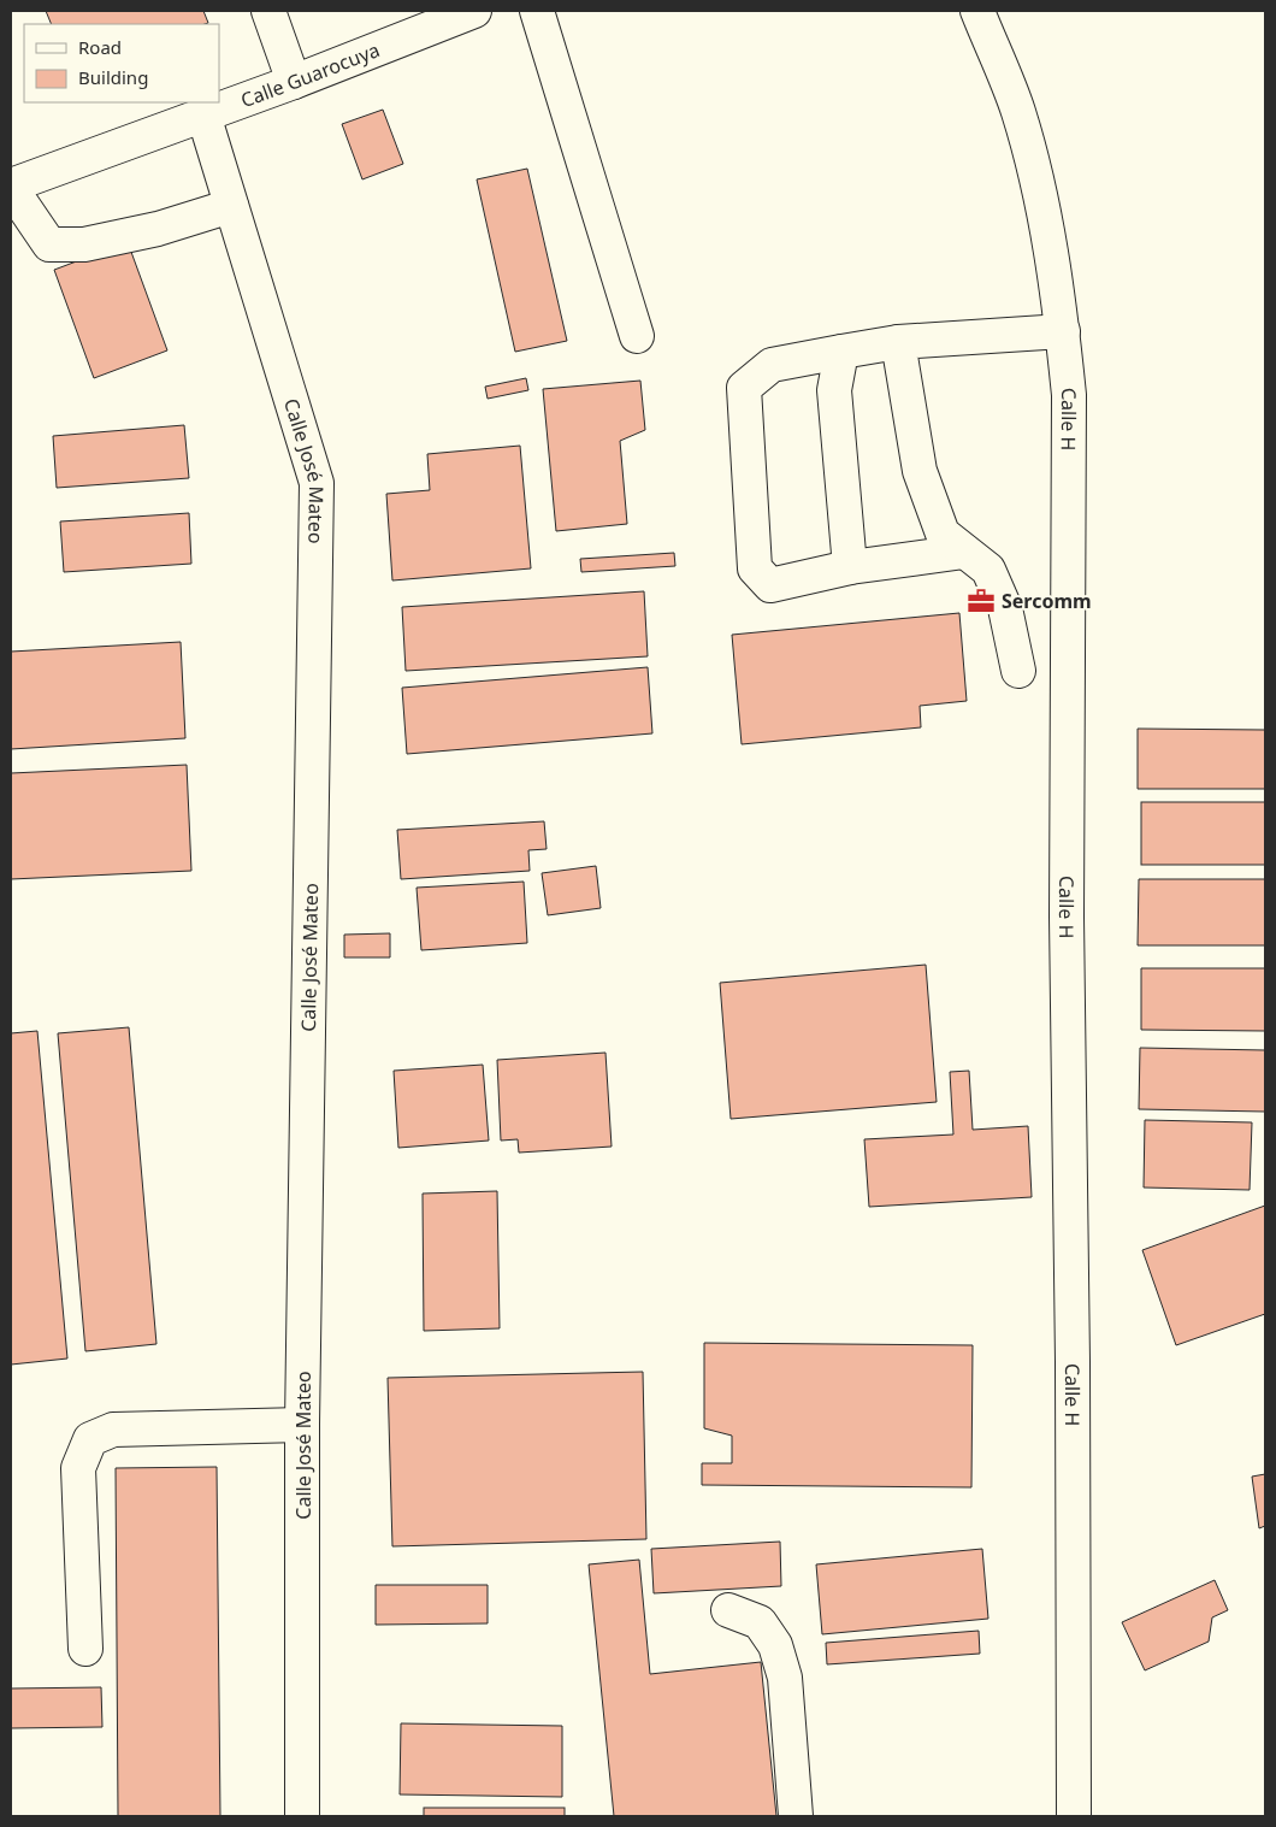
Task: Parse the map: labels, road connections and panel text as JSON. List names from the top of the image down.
{
  "streets": {
    "street": ["Calle Guarocuya", "Calle H", "Calle José Mateo"]
  },
  "crossings": [
    ["Calle Guarocuya", "Calle José Mateo"]
  ],
  "places": {
    "office": ["Sercomm"]
  },
  "legend": ["Road", "Building"]
}
